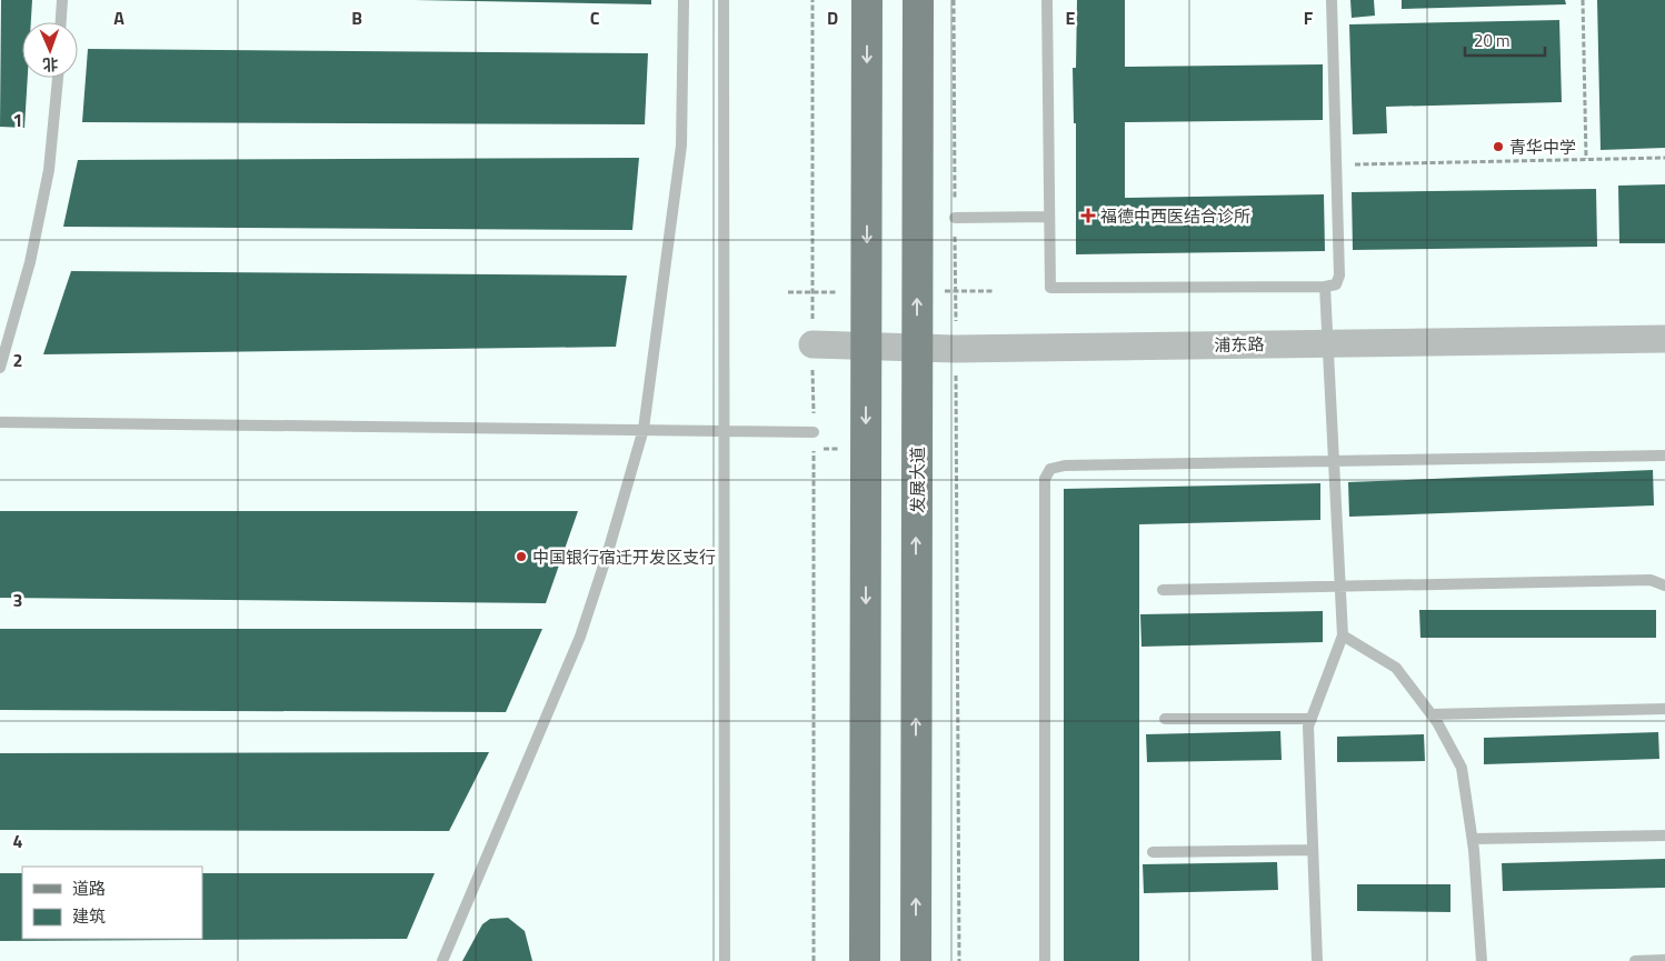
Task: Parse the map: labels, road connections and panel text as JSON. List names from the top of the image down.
{
  "streets": {
    "main road": ["发展大道"],
    "street": ["浦东路"]
  },
  "crossings": [
    ["浦东路", "发展大道"]
  ],
  "places": {
    "other": ["青华中学", "中国银行宿迁开发区支行"],
    "health": ["福德中西医结合诊所"]
  },
  "legend": ["道路", "建筑"],
  "scale_bar": "20 m",
  "north": "bottom",
  "grid": {
    "columns": [
      "A",
      "B",
      "C",
      "D",
      "E",
      "F"
    ],
    "rows": [
      "1",
      "2",
      "3",
      "4"
    ]
  }
}
